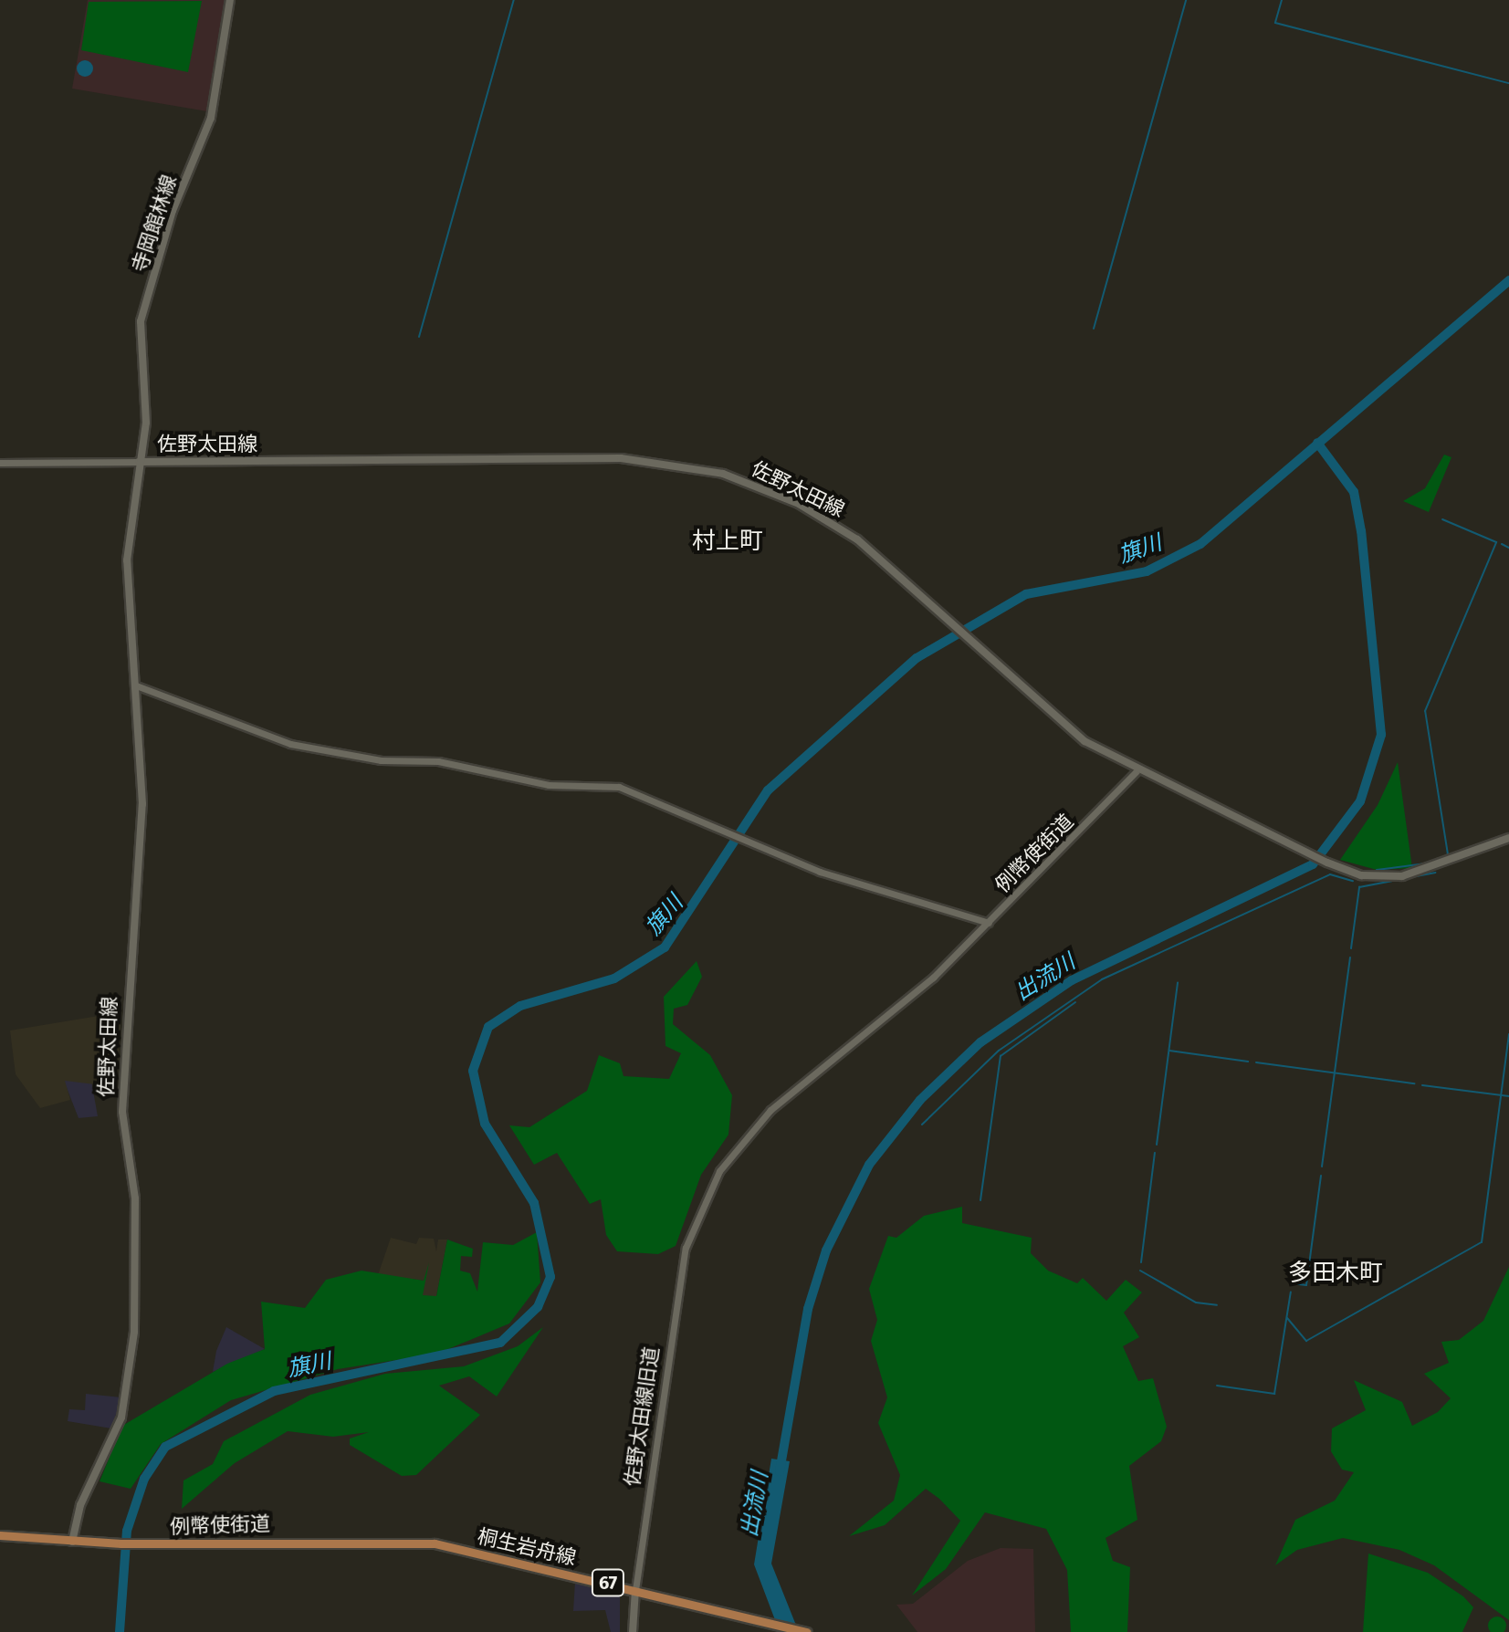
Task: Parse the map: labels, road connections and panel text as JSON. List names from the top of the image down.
{
  "streets": {
    "main road": [
      "寺岡館林線",
      "佐野太田線",
      "例幣使街道",
      "桐生岩舟線",
      "67"
    ],
    "street": ["佐野太田線旧道"]
  },
  "crossings": [
    ["寺岡館林線", "佐野太田線"],
    ["佐野太田線", "例幣使街道"],
    ["例幣使街道", "佐野太田線旧道"],
    ["例幣使街道", "桐生岩舟線"],
    ["佐野太田線旧道", "桐生岩舟線"]
  ],
  "districts": ["村上町", "多田木町"],
  "water": ["旗川", "出流川"]
}
